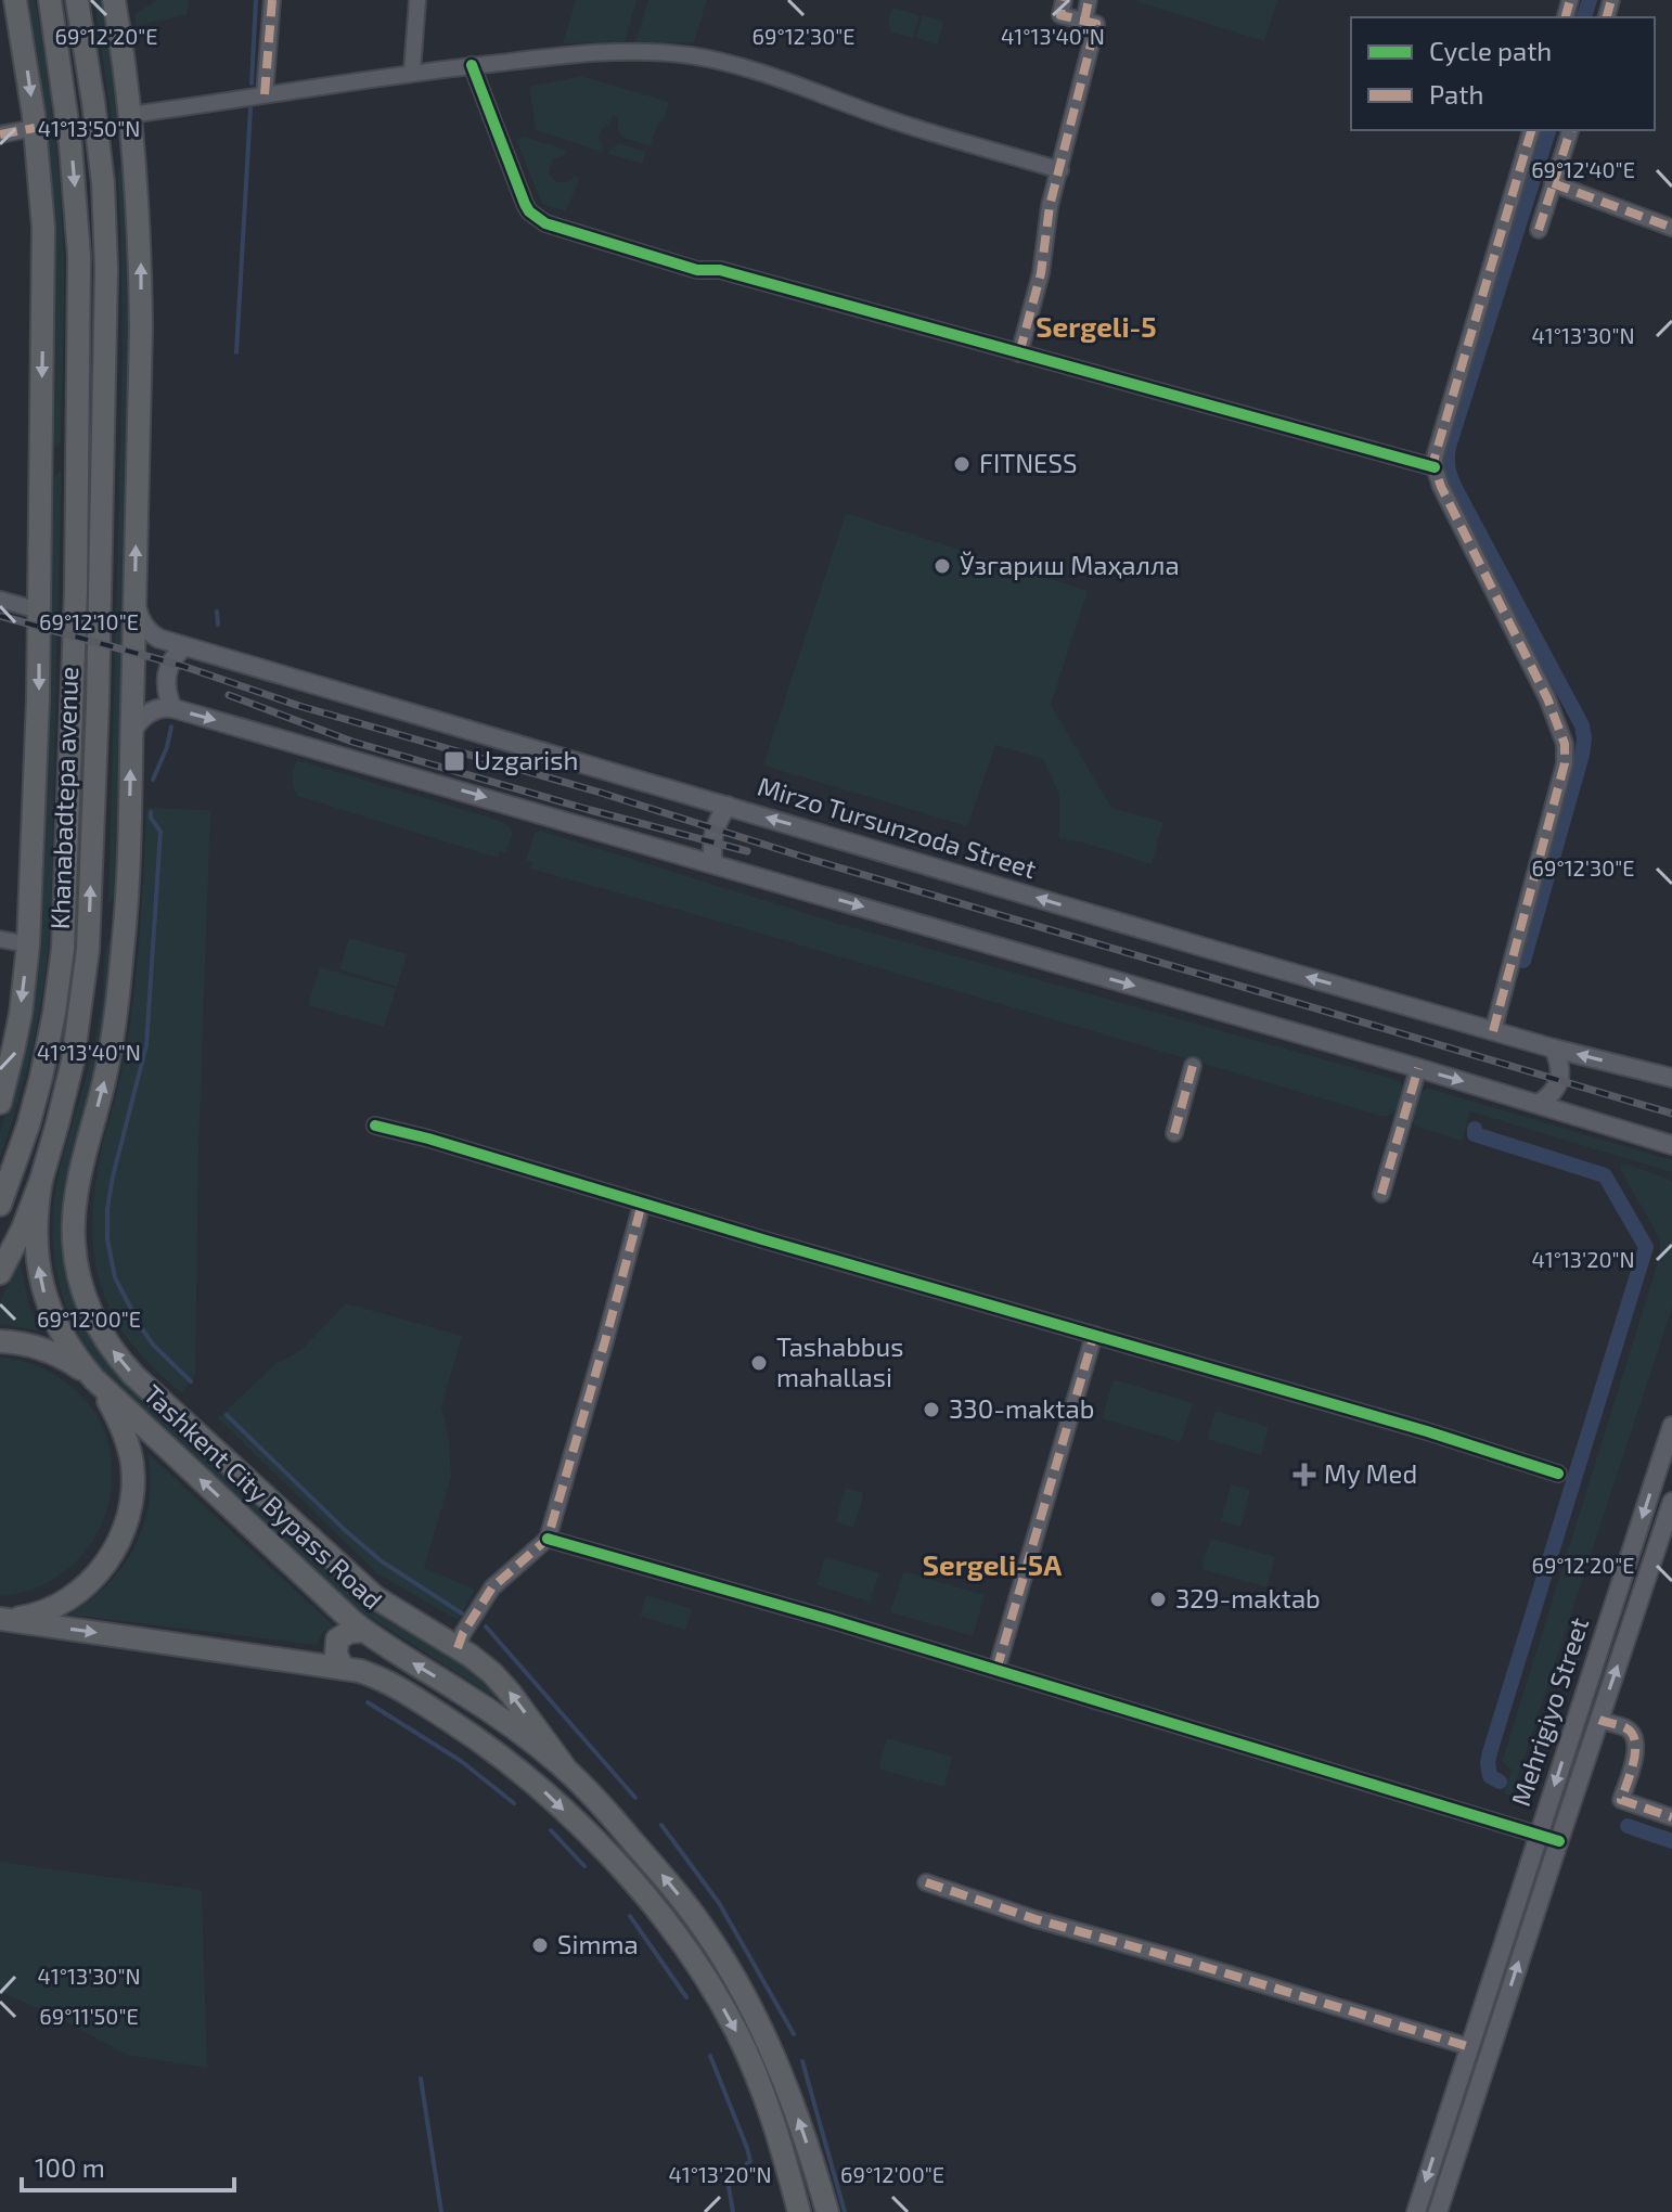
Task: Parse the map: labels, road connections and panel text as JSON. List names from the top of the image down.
{
  "streets": {
    "highway": ["Khanabadtepa avenue", "Tashkent City Bypass Road"],
    "main road": ["Mirzo Tursunzoda Street", "Mehrigiyo Street"]
  },
  "crossings": [
    ["Khanabadtepa avenue", "Tashkent City Bypass Road"]
  ],
  "districts": ["Sergeli-5", "Sergeli-5A"],
  "places": {
    "other": [
      "FITNESS",
      "Ўзгариш Маҳалла",
      "Tashabbus mahallasi",
      "330-maktab",
      "329-maktab",
      "Simma"
    ],
    "transit": ["Uzgarish"],
    "health": ["My Med"]
  },
  "legend": ["Cycle path", "Path"],
  "scale_bar": "100 m",
  "coordinates": [
    "69°12'20\"E",
    "69°12'30\"E",
    "41°13'40\"N",
    "41°13'50\"N",
    "69°12'40\"E",
    "41°13'30\"N",
    "69°12'10\"E",
    "41°13'20\"N",
    "69°12'00\"E",
    "69°11'50\"E"
  ]
}
